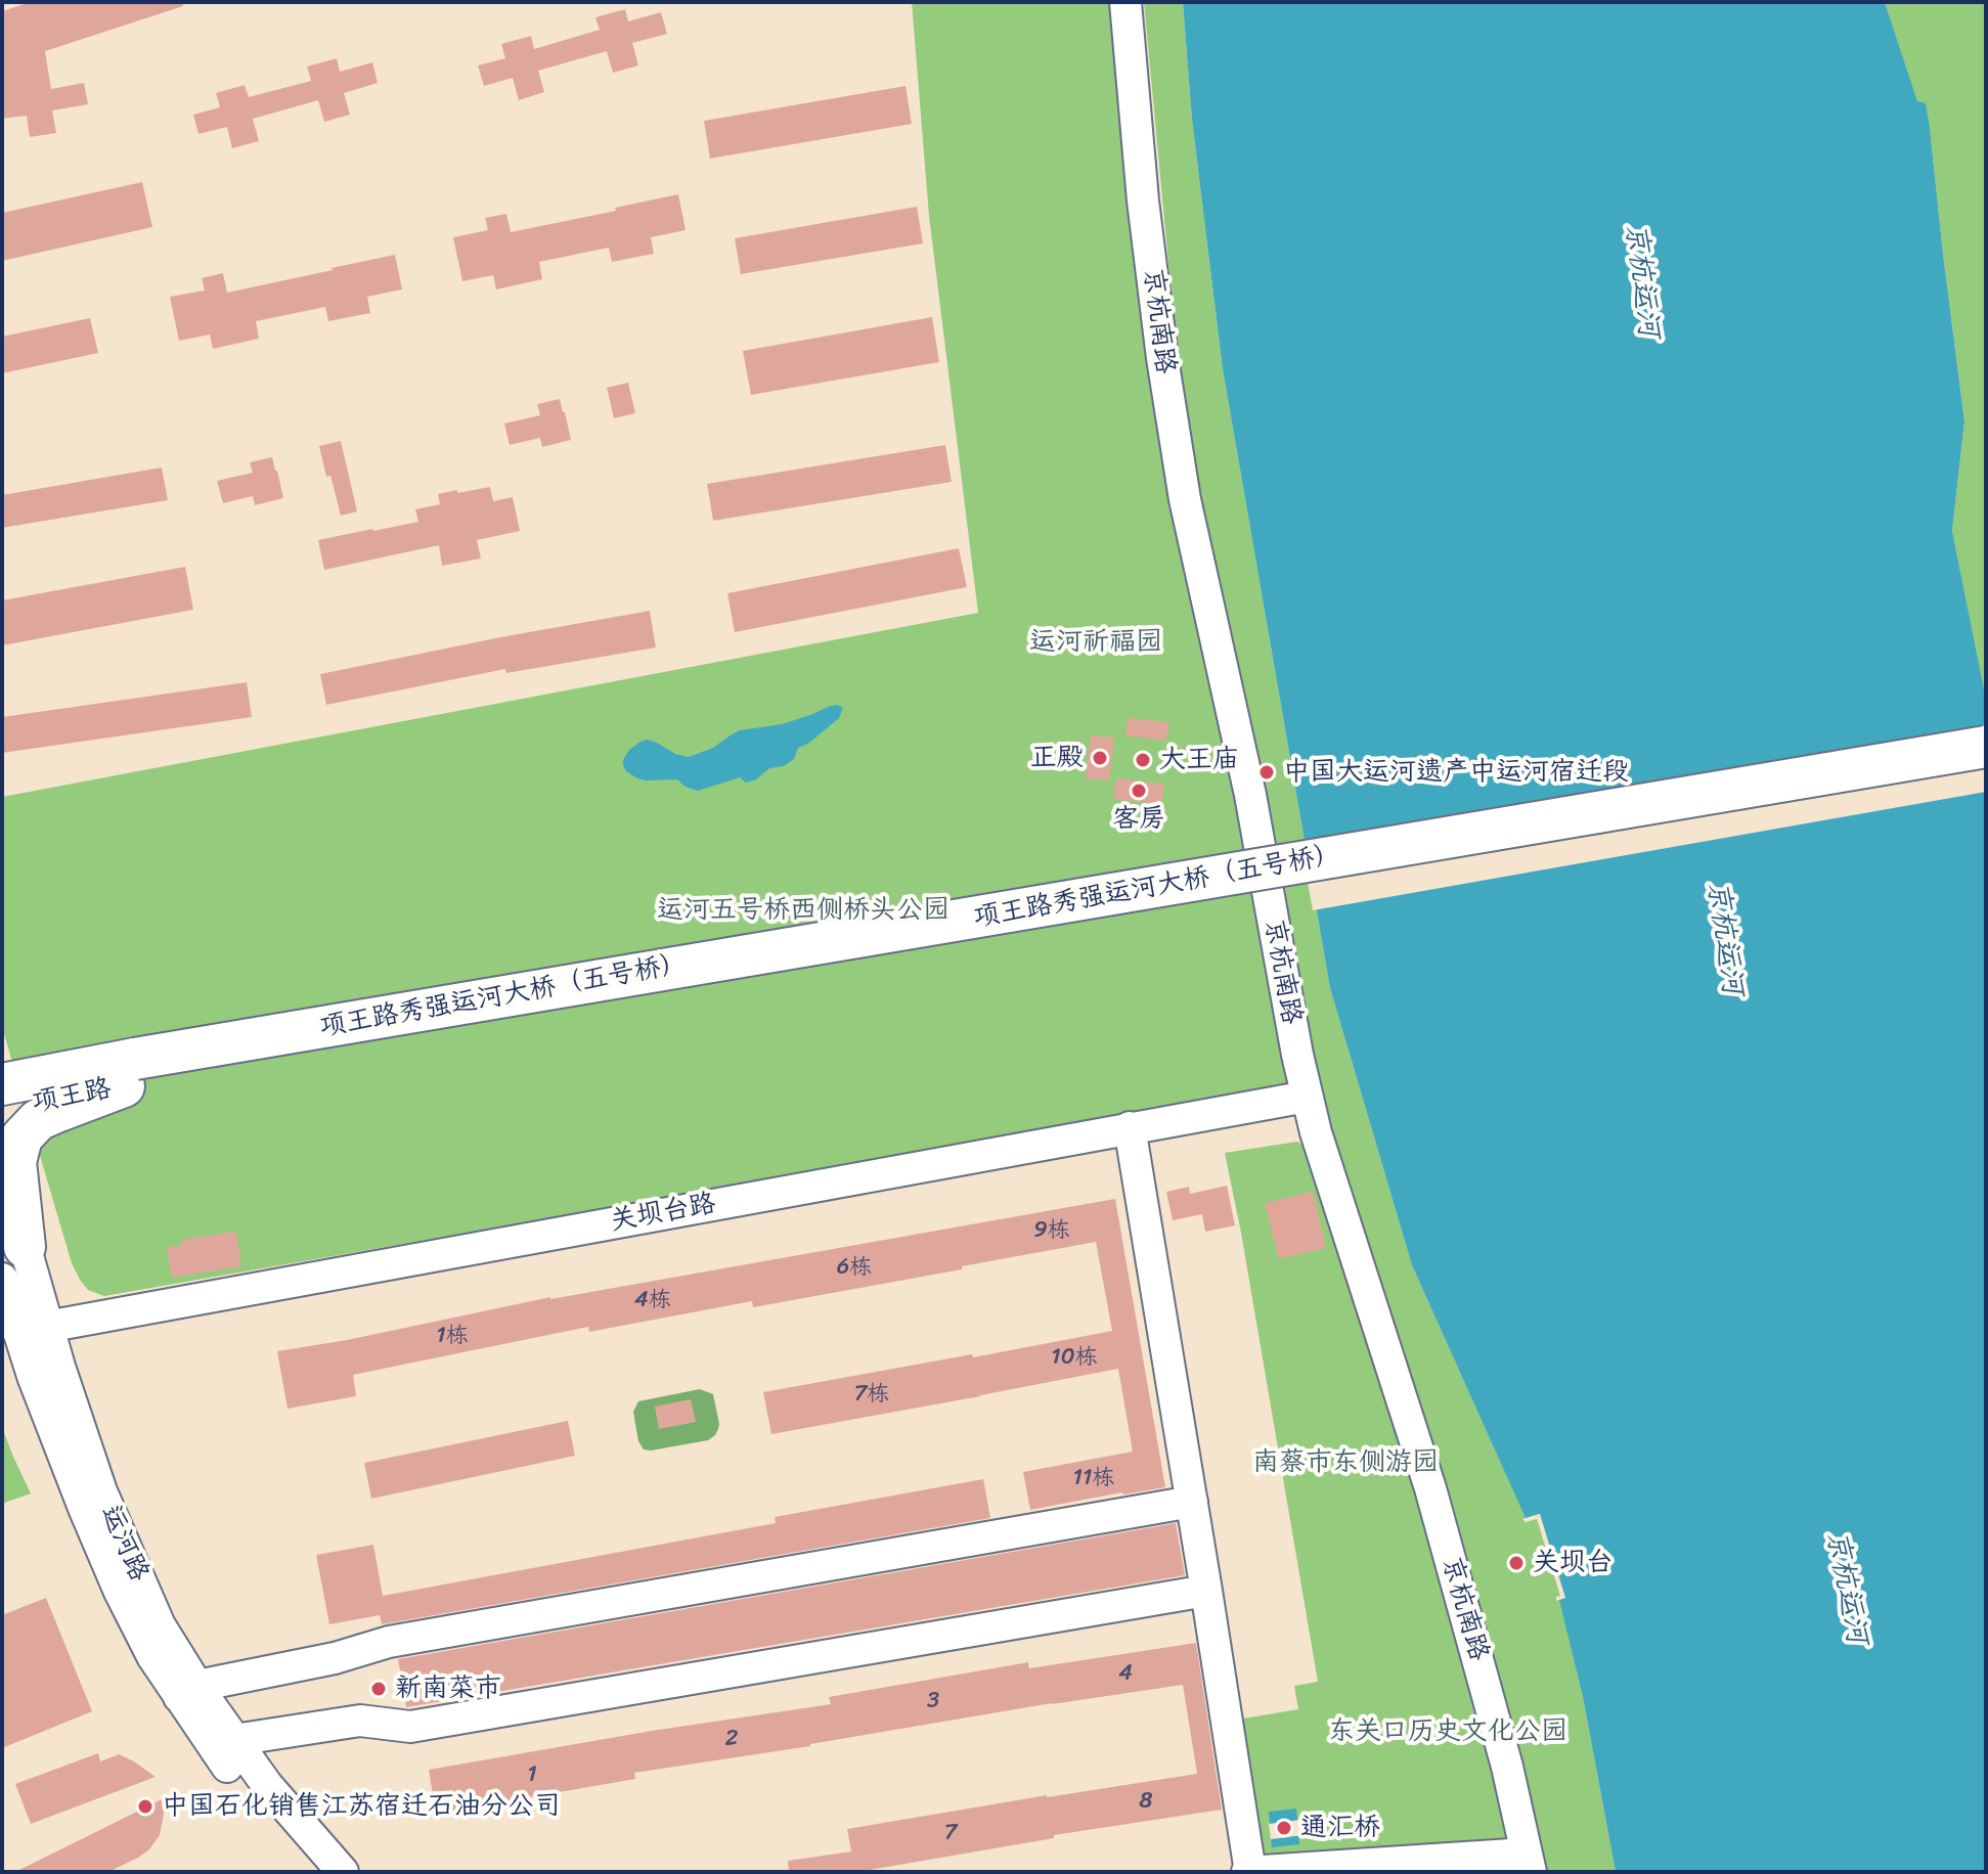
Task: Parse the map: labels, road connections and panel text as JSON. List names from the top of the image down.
{
  "streets": {
    "main road": ["项王路秀强运河大桥（五号桥）", "项王路"],
    "street": ["京杭南路", "关坝台路", "运河路"]
  },
  "crossings": [
    ["京杭南路", "关坝台路"],
    ["项王路秀强运河大桥（五号桥）", "项王路"],
    ["关坝台路", "运河路"]
  ],
  "water": ["京杭运河"],
  "parks": [
    "运河祈福园",
    "运河五号桥西侧桥头公园",
    "南蔡市东侧游园",
    "东关口历史文化公园"
  ],
  "places": [
    "正殿",
    "大王庙",
    "中国大运河遗产中运河宿迁段",
    "客房",
    "关坝台",
    "新南菜市",
    "中国石化销售江苏宿迁石油分公司",
    "通汇桥"
  ],
  "house_numbers": [
    "9栋",
    "6栋",
    "4栋",
    "1栋",
    "10栋",
    "7栋",
    "11栋",
    "4",
    "3",
    "2",
    "1",
    "8",
    "7"
  ]
}
